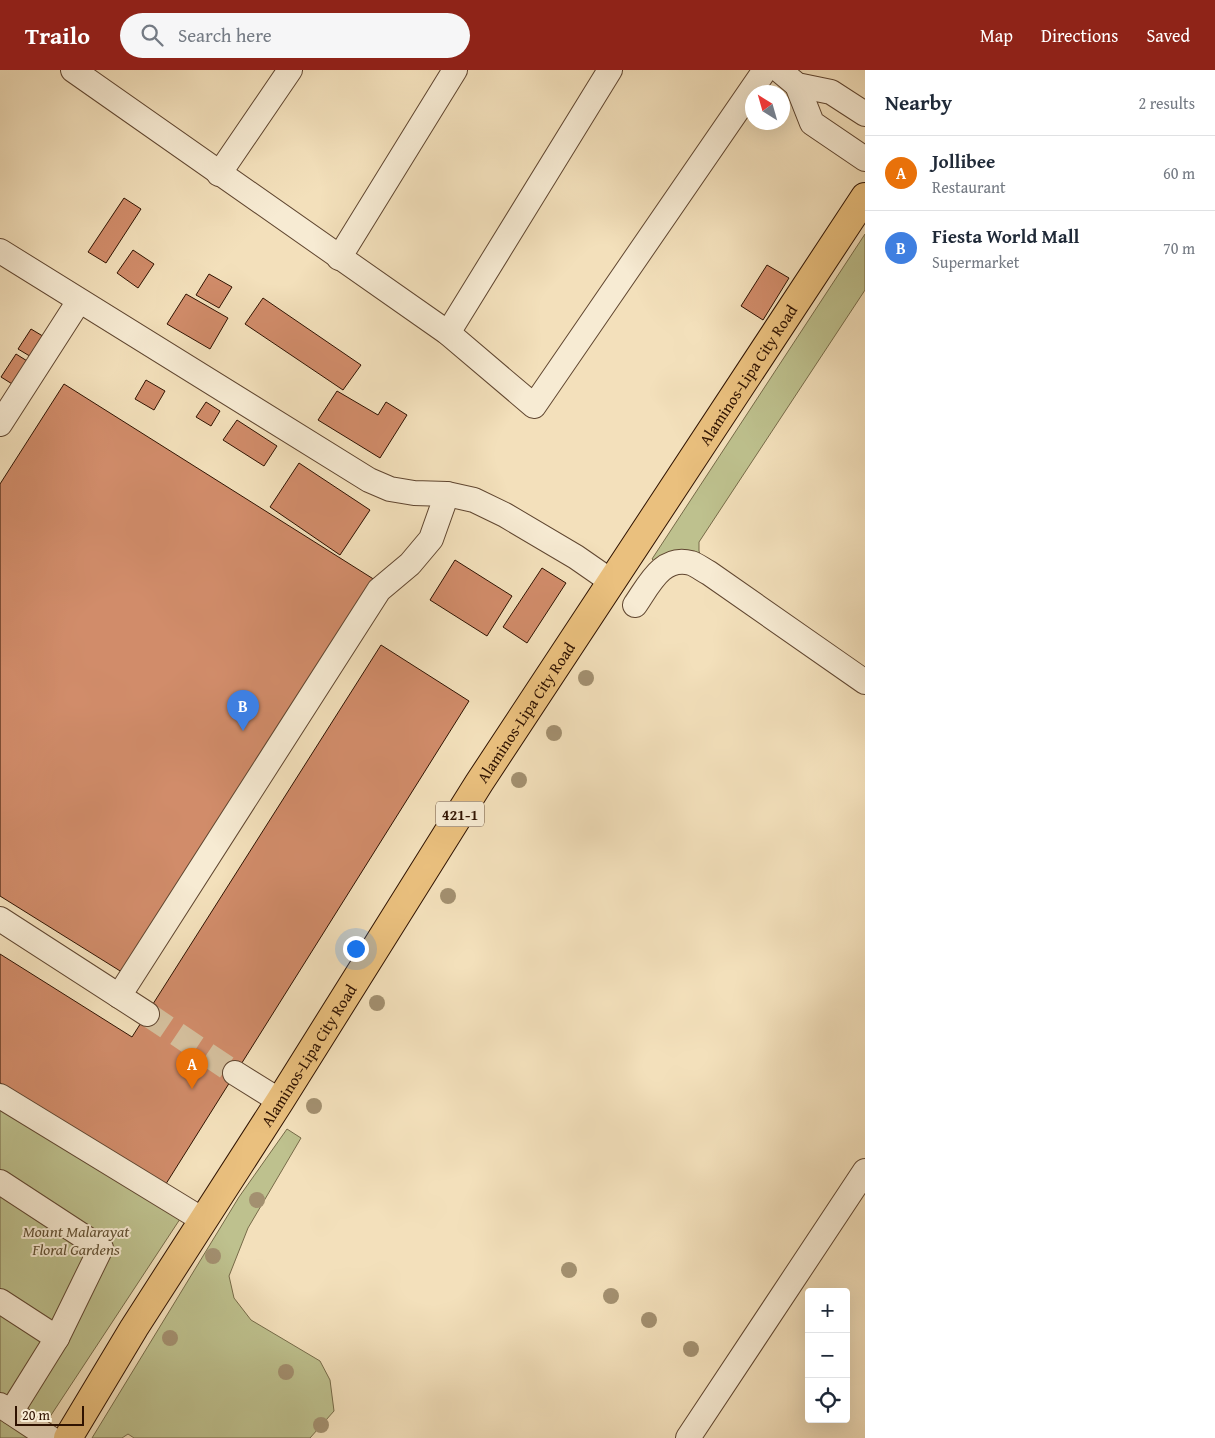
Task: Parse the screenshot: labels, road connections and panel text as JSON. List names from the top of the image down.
{
  "streets": {
    "main road": ["Alaminos-Lipa City Road", "421-1"]
  },
  "parks": ["Mount Malarayat Floral Gardens"],
  "scale_bar": "20 m",
  "north": "top left",
  "page": {
    "header": "Trailo",
    "search": "Search here",
    "nav": ["Map", "Directions", "Saved"],
    "heading": ["Nearby", "2 results"],
    "list": [
      {
        "mark": "A",
        "name": "Jollibee",
        "note": "Restaurant",
        "value": "60 m"
      },
      {
        "mark": "B",
        "name": "Fiesta World Mall",
        "note": "Supermarket",
        "value": "70 m"
      }
    ],
    "pins": ["B", "A"],
    "map_buttons": ["+", "−"],
    "scale": "20 m"
  }
}
